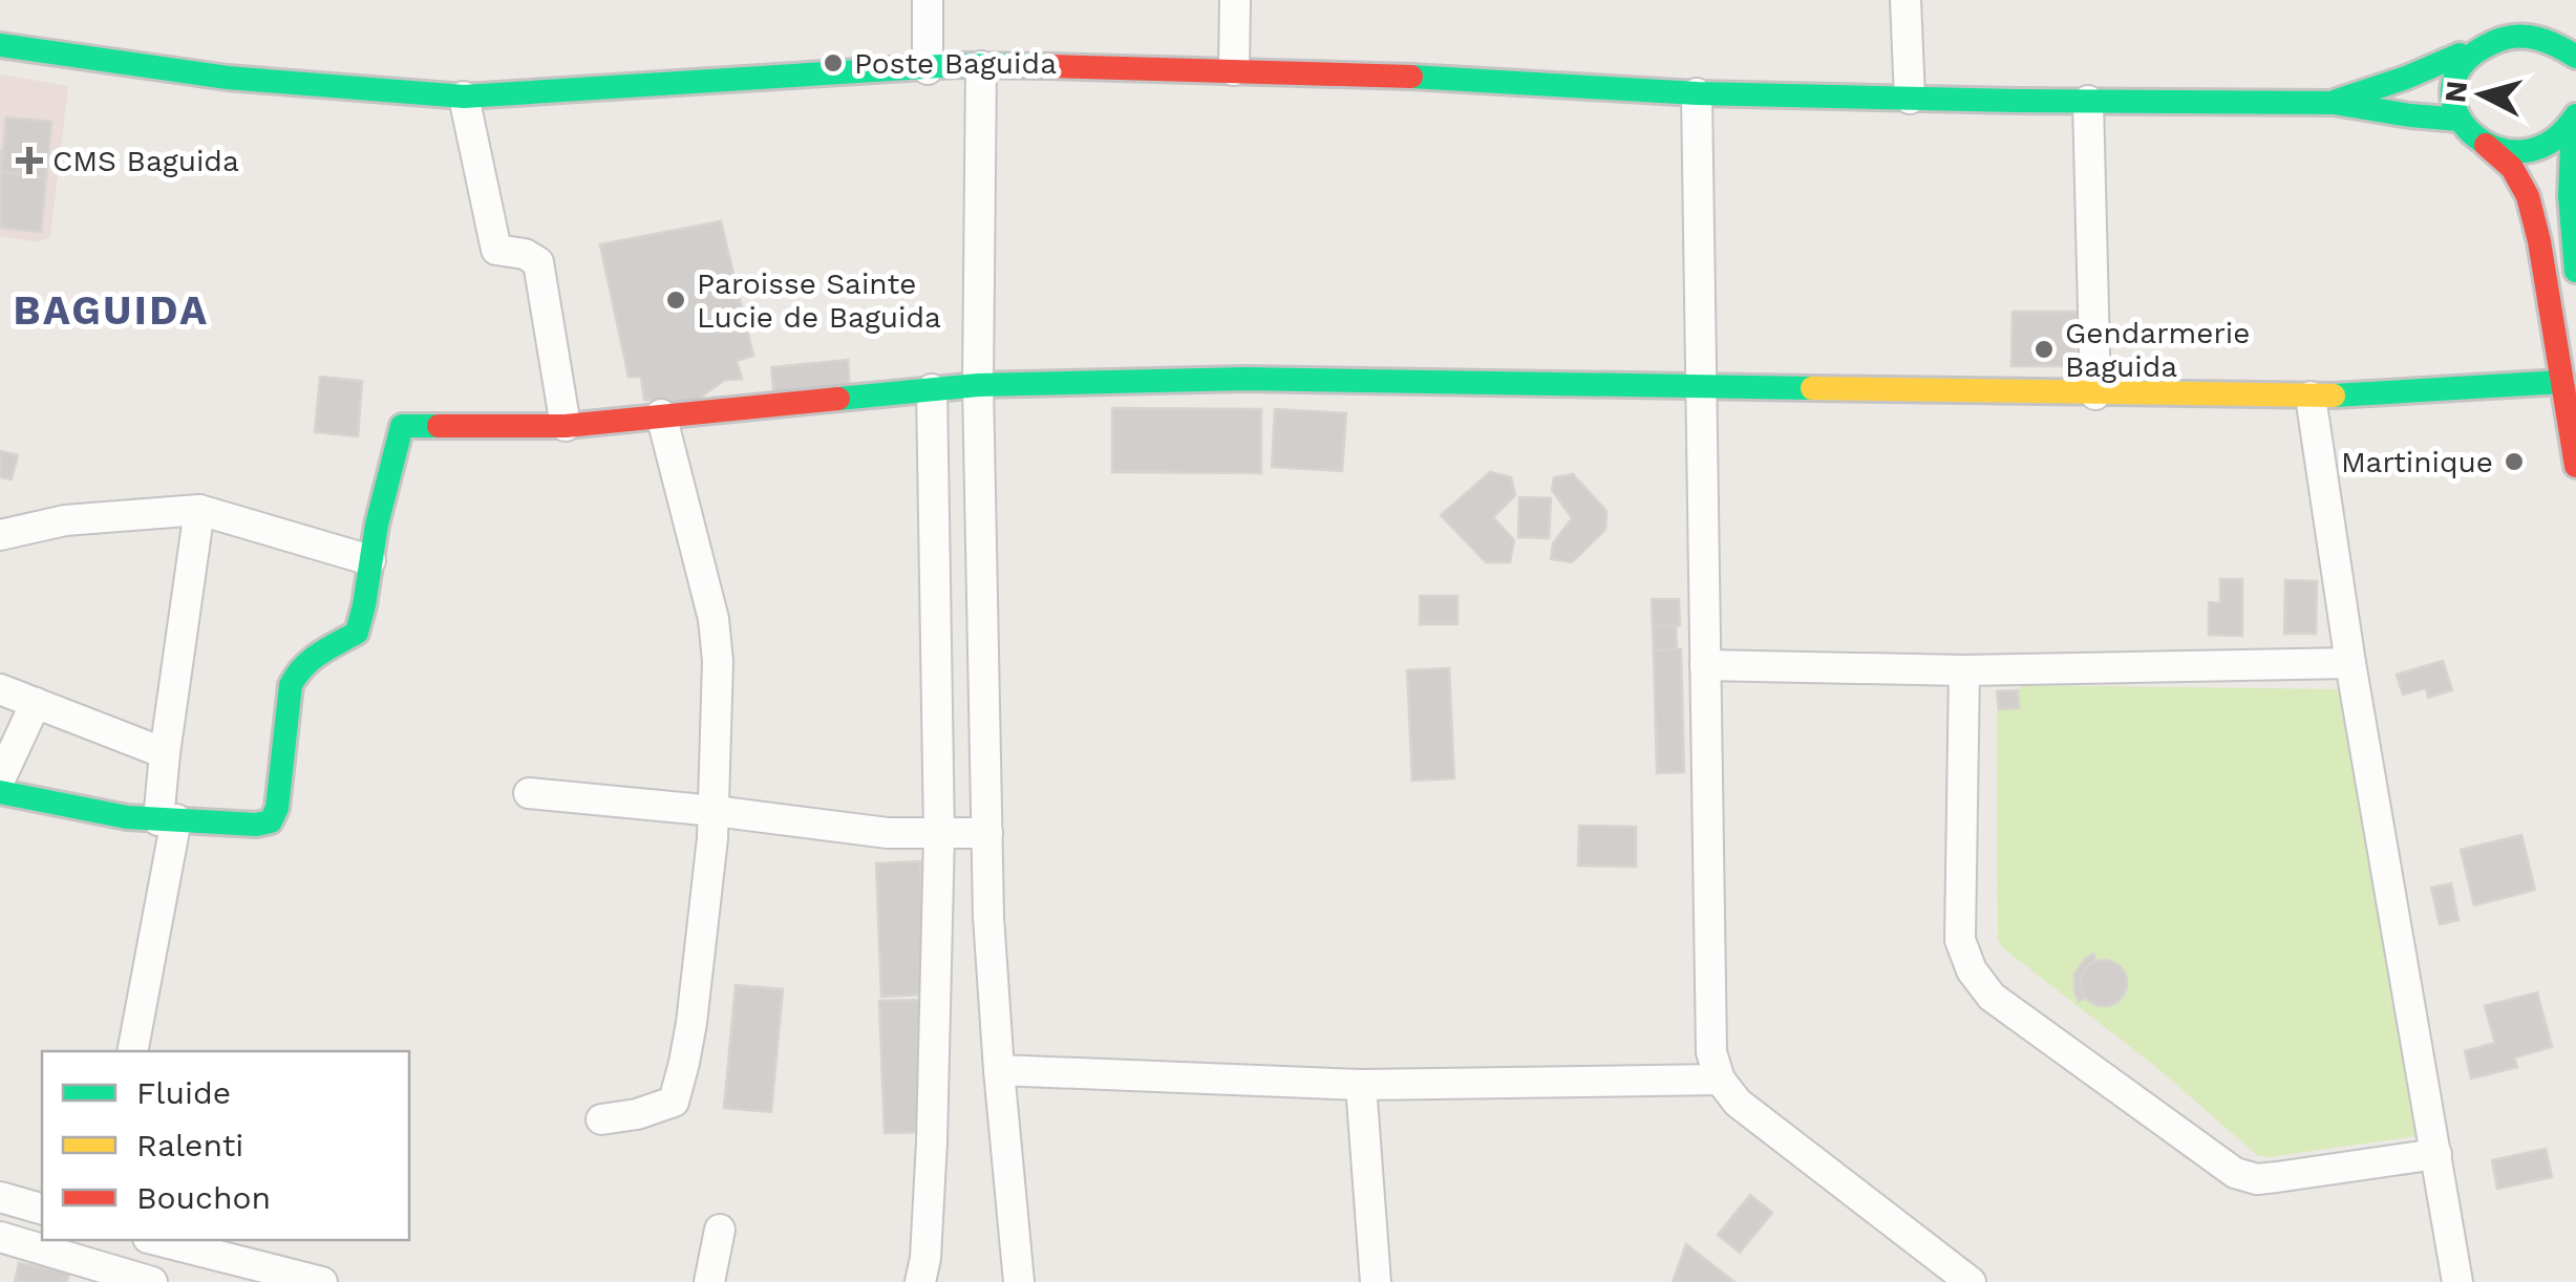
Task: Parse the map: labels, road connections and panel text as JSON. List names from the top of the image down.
{
  "districts": ["BAGUIDA"],
  "places": {
    "other": [
      "Poste Baguida",
      "Paroisse Sainte Lucie de Baguida",
      "Gendarmerie Baguida",
      "Martinique"
    ],
    "health": ["CMS Baguida"]
  },
  "legend": ["Fluide", "Ralenti", "Bouchon"],
  "north": "left"
}
